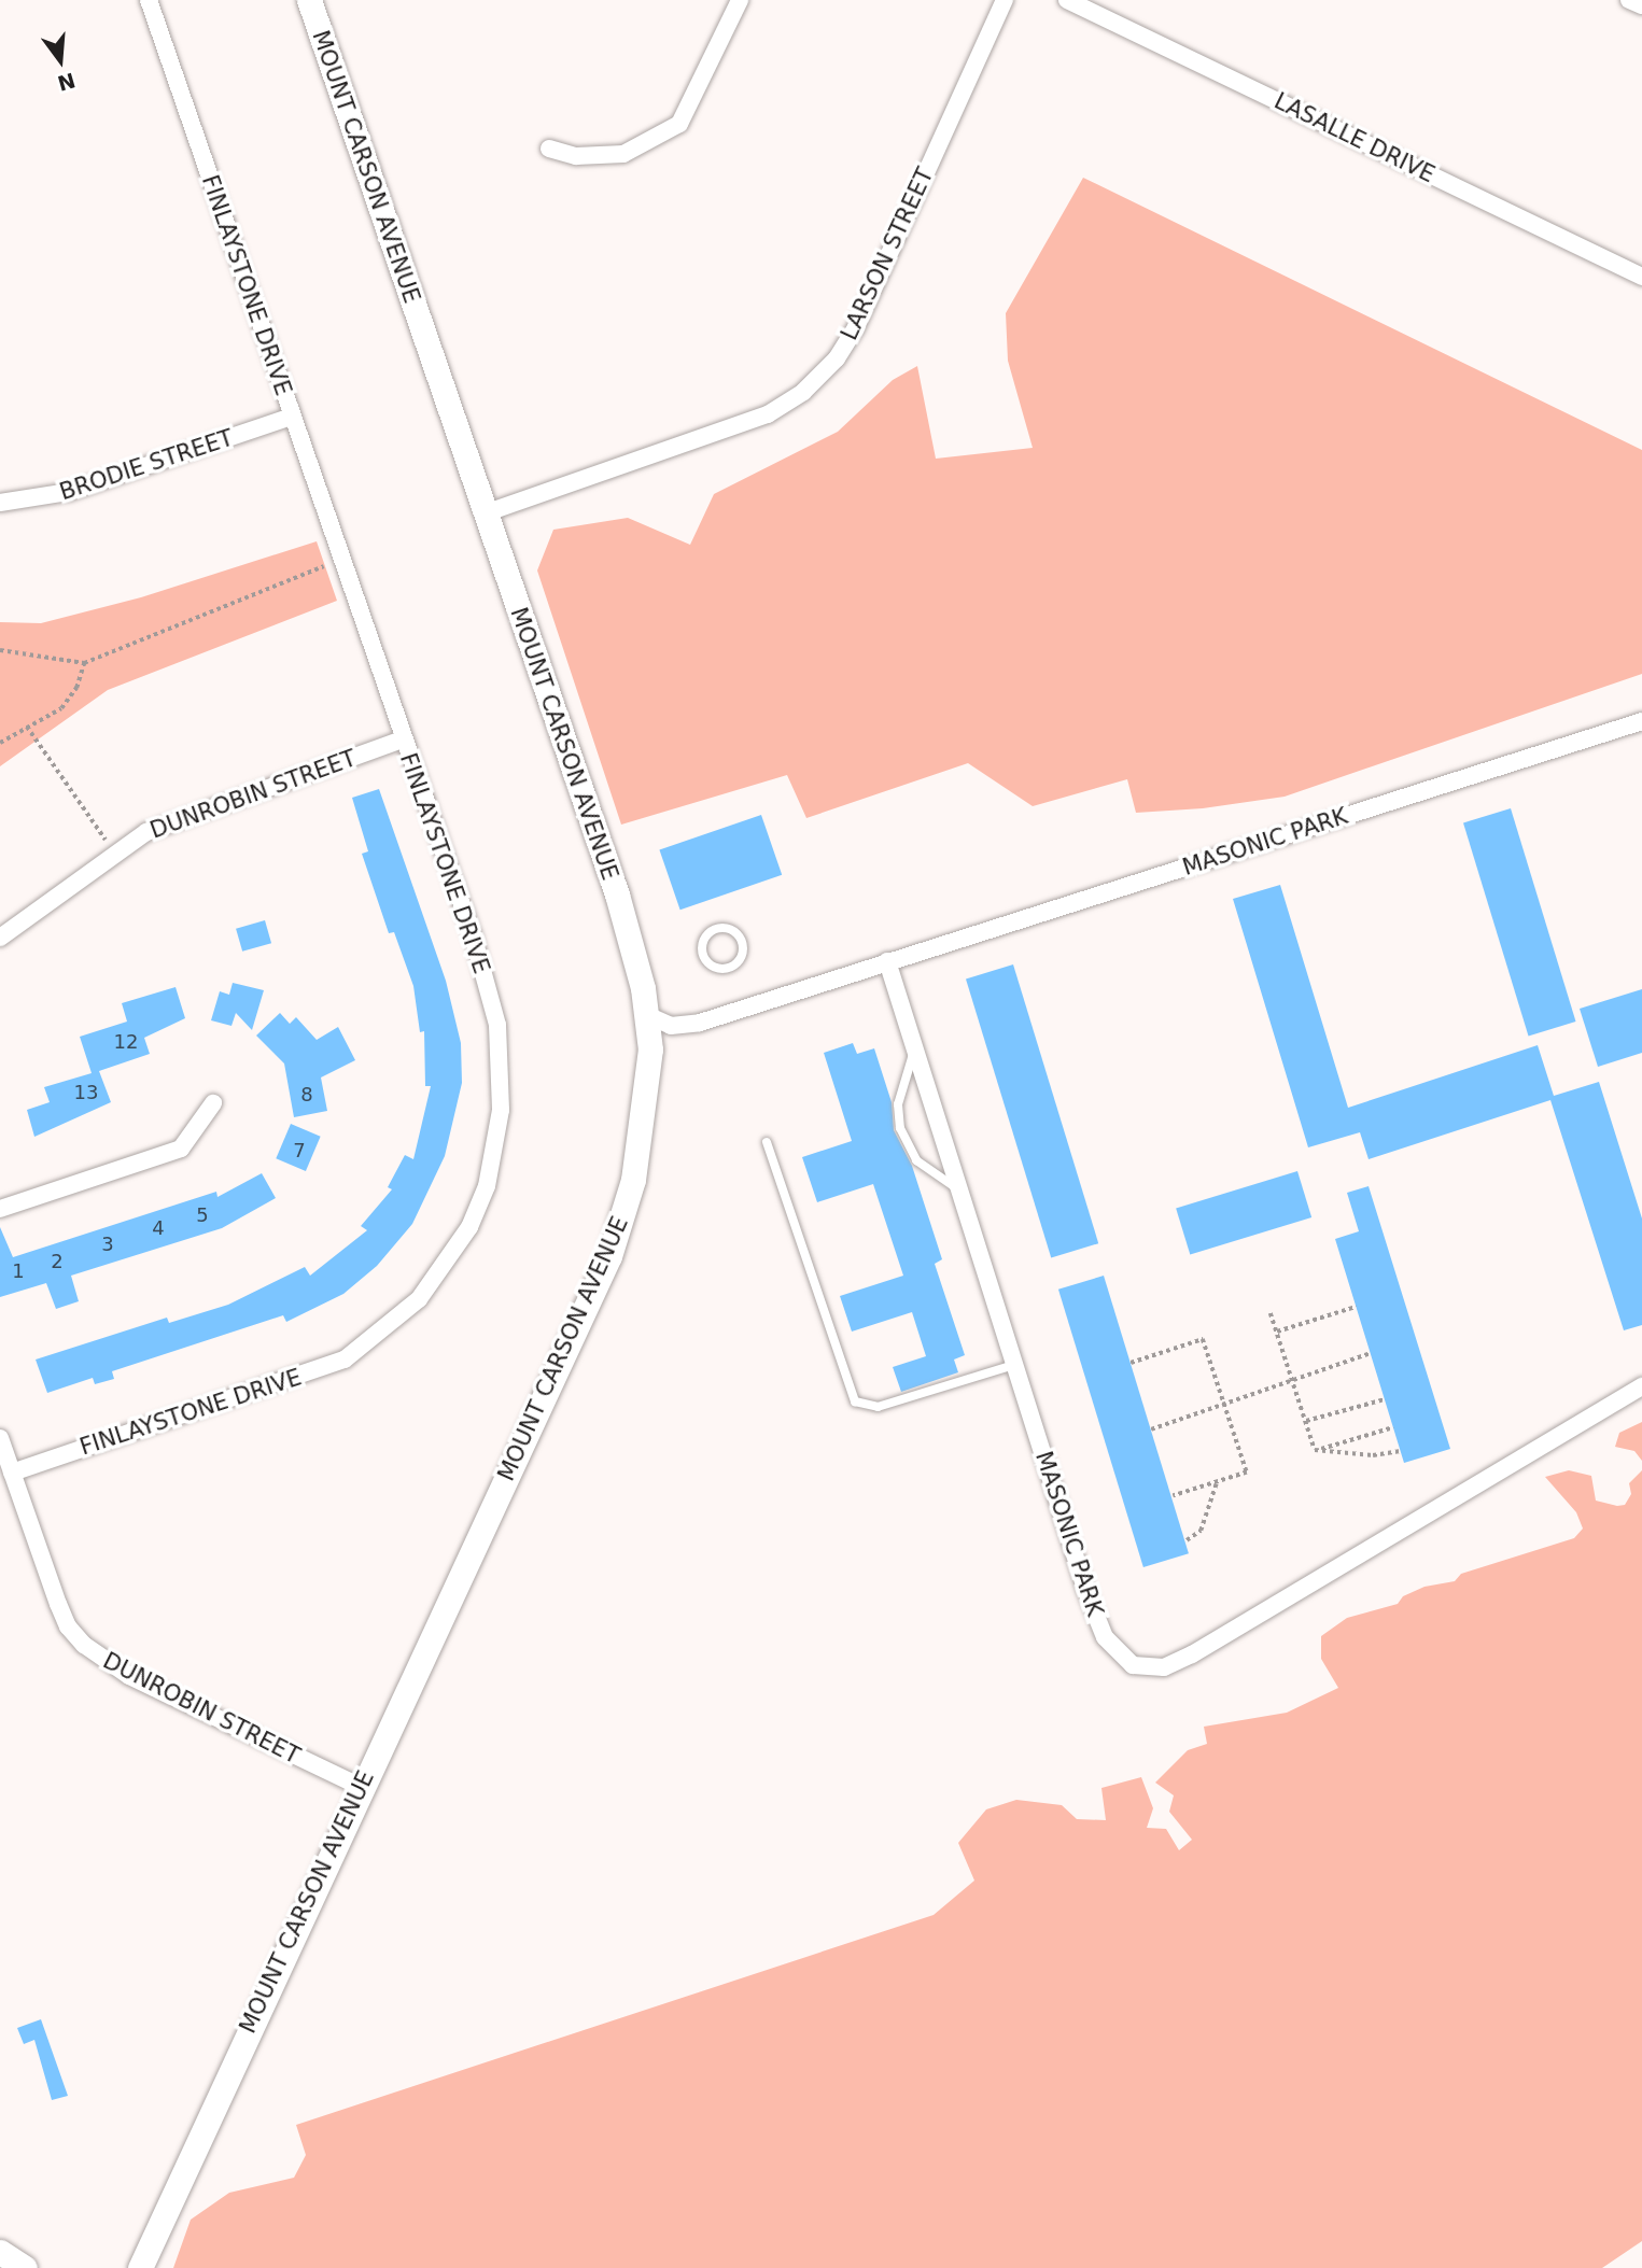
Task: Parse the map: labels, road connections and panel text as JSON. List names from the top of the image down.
{
  "streets": {
    "main road": ["MOUNT CARSON AVENUE"],
    "street": [
      "LASALLE DRIVE",
      "LARSON STREET",
      "FINLAYSTONE DRIVE",
      "BRODIE STREET",
      "DUNROBIN STREET",
      "MASONIC PARK"
    ]
  },
  "crossings": [
    ["MOUNT CARSON AVENUE", "LARSON STREET"],
    ["MOUNT CARSON AVENUE", "DUNROBIN STREET"],
    ["MOUNT CARSON AVENUE", "MASONIC PARK"],
    ["FINLAYSTONE DRIVE", "BRODIE STREET"],
    ["FINLAYSTONE DRIVE", "DUNROBIN STREET"]
  ],
  "house_numbers": [
    "12",
    "13",
    "8",
    "7",
    "5",
    "4",
    "3",
    "2",
    "1"
  ],
  "north": "bottom"
}
